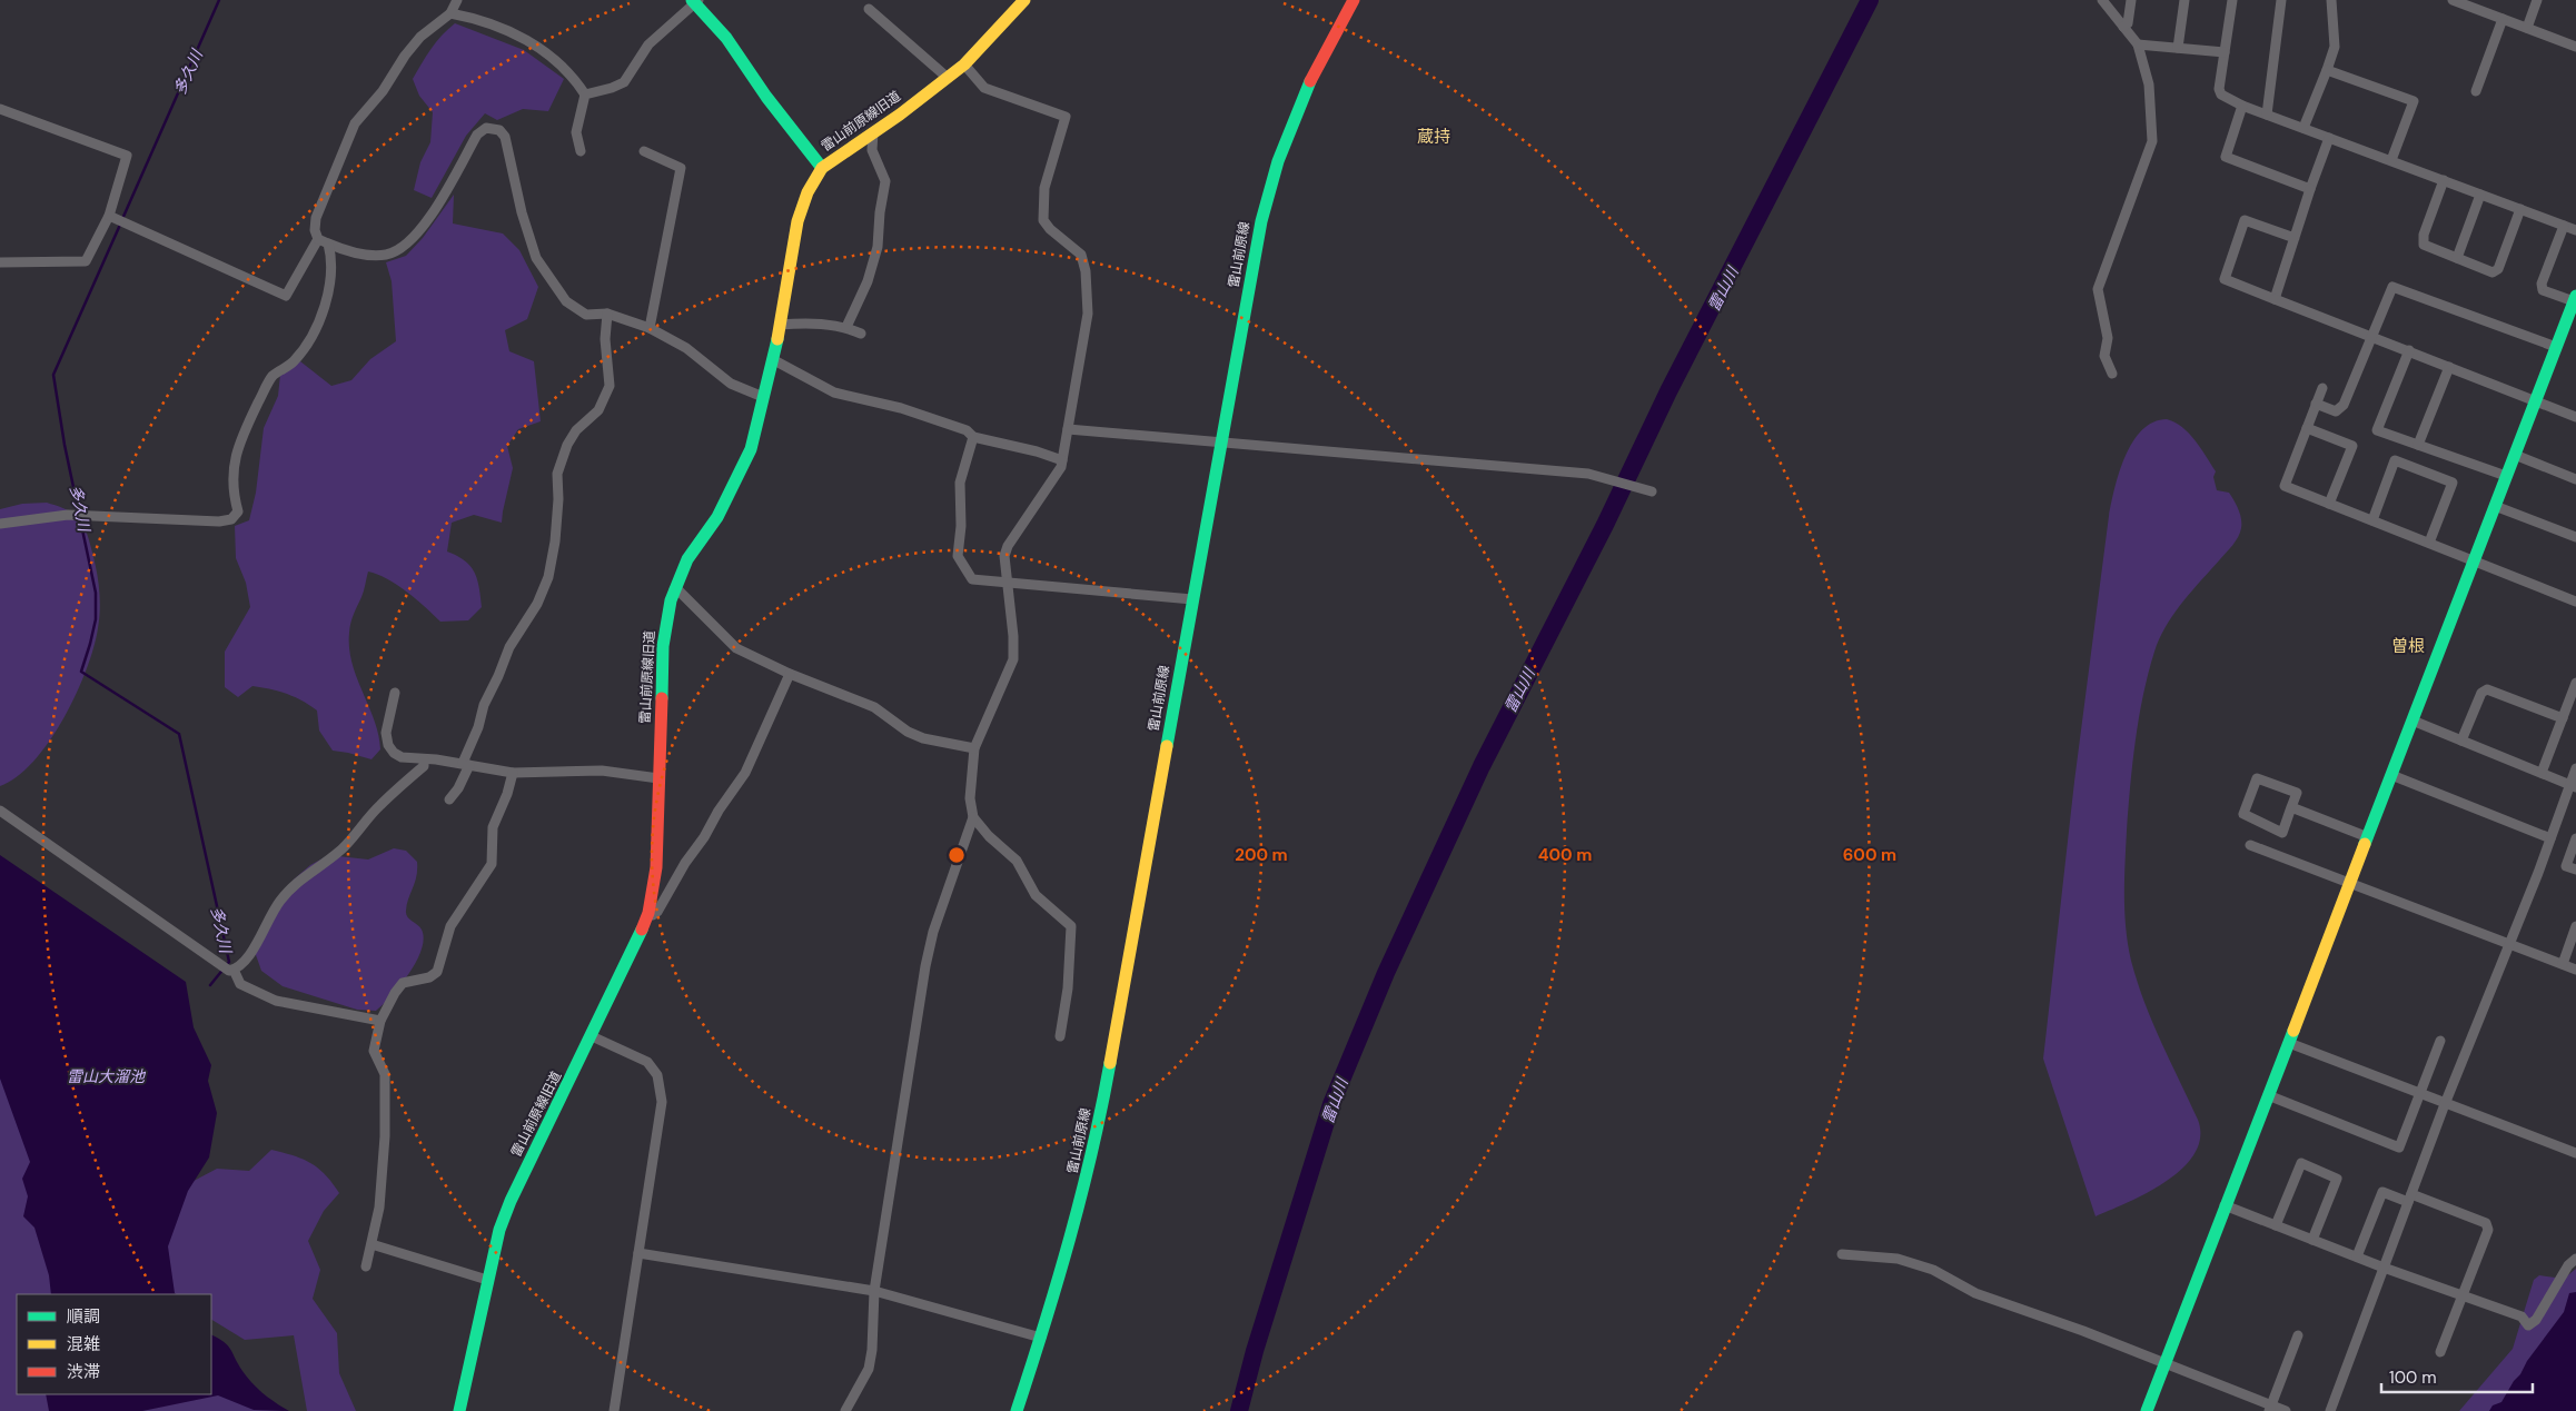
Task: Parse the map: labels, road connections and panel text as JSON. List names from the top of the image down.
{
  "streets": {
    "street": ["雷山前原線旧道", "雷山前原線"]
  },
  "districts": ["蔵持", "曽根"],
  "water": ["多久川", "雷山川", "雷山大溜池"],
  "legend": ["順調", "混雑", "渋滞"],
  "scale_bar": "100 m",
  "rings": ["200 m", "400 m", "600 m"]
}
